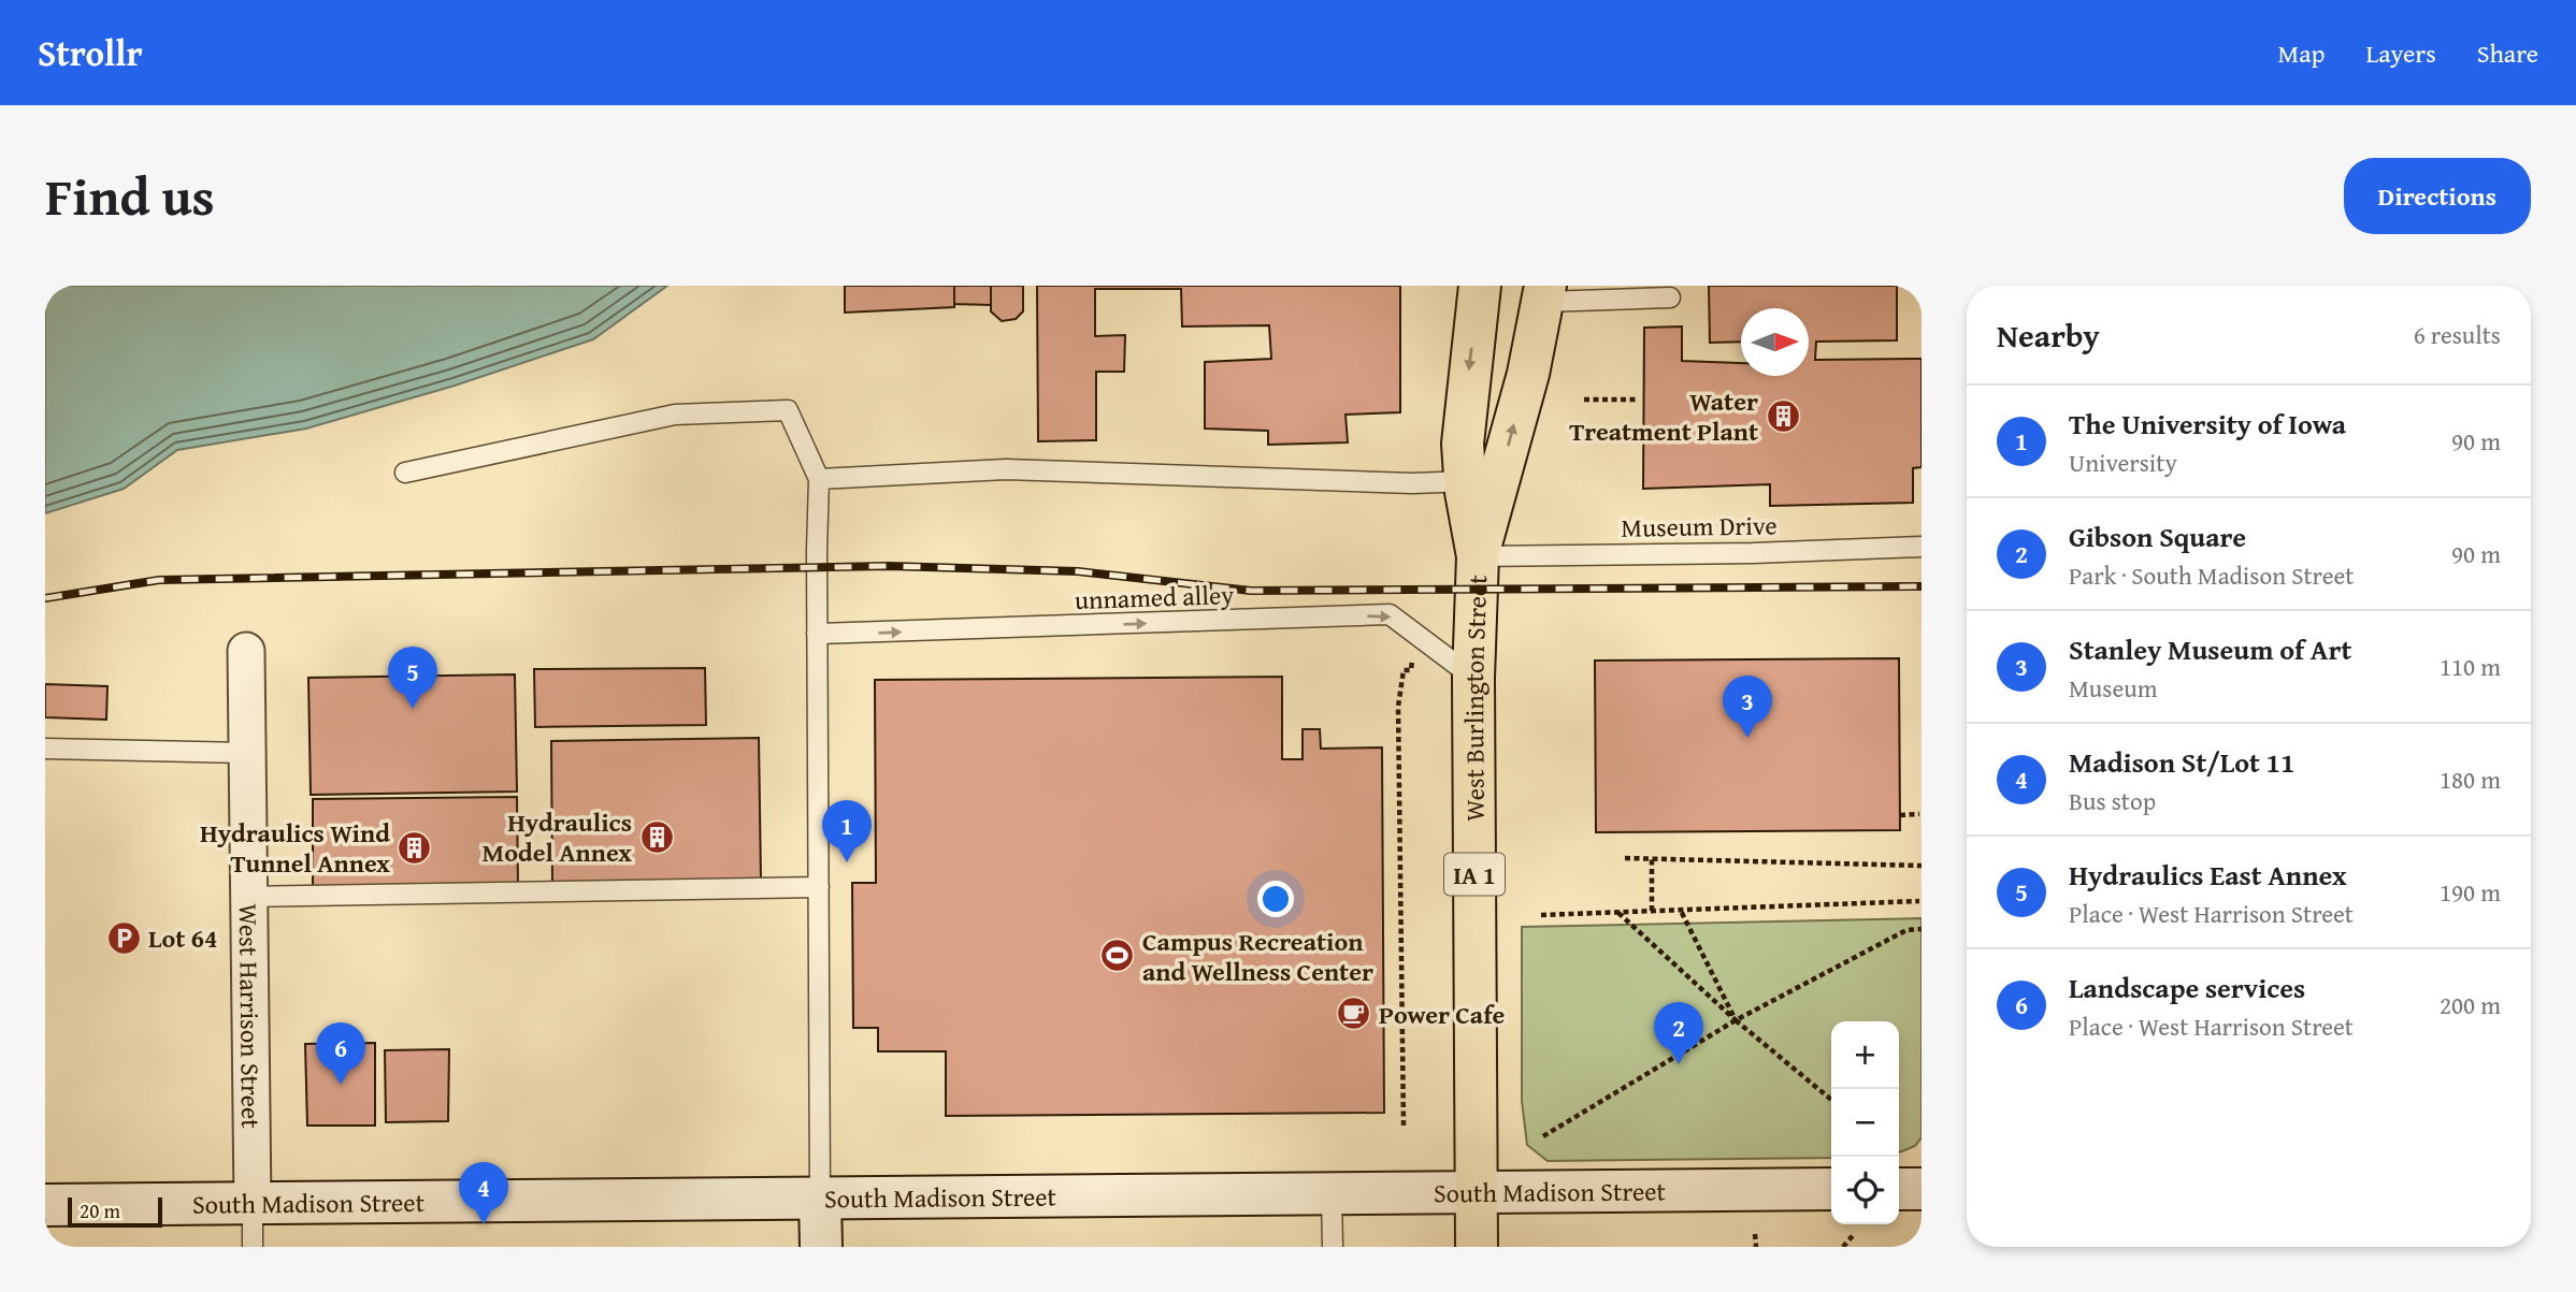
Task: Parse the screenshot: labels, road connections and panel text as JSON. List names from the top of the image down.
{
  "streets": {
    "main road": ["West Burlington Street", "IA 1"],
    "street": ["West Harrison Street", "South Madison Street"],
    "lane": ["Museum Drive", "unnamed alley"]
  },
  "crossings": [
    ["Museum Drive", "West Burlington Street"],
    ["unnamed alley", "West Burlington Street"],
    ["West Burlington Street", "South Madison Street"],
    ["West Harrison Street", "South Madison Street"]
  ],
  "places": {
    "building": ["Water Treatment Plant", "Hydraulics Model Annex", "Hydraulics Wind Tunnel Annex"],
    "parking": ["Lot 64"],
    "sports": ["Campus Recreation and Wellness Center"],
    "cafe": ["Power Cafe"]
  },
  "scale_bar": "20 m",
  "north": "right",
  "page": {
    "header": "Strollr",
    "nav": ["Map", "Layers", "Share"],
    "title": "Find us",
    "buttons": "Directions",
    "heading": ["Nearby", "6 results"],
    "list": [
      {
        "mark": "1",
        "name": "The University of Iowa",
        "note": "University",
        "value": "90 m"
      },
      {
        "mark": "2",
        "name": "Gibson Square",
        "note": "Park · South Madison Street",
        "value": "90 m"
      },
      {
        "mark": "3",
        "name": "Stanley Museum of Art",
        "note": "Museum",
        "value": "110 m"
      },
      {
        "mark": "4",
        "name": "Madison St/Lot 11",
        "note": "Bus stop",
        "value": "180 m"
      },
      {
        "mark": "5",
        "name": "Hydraulics East Annex",
        "note": "Place · West Harrison Street",
        "value": "190 m"
      },
      {
        "mark": "6",
        "name": "Landscape services",
        "note": "Place · West Harrison Street",
        "value": "200 m"
      }
    ],
    "pins": [
      "5",
      "3",
      "1",
      "2",
      "6",
      "4"
    ],
    "map_buttons": ["+", "−"],
    "scale": "20 m"
  }
}
